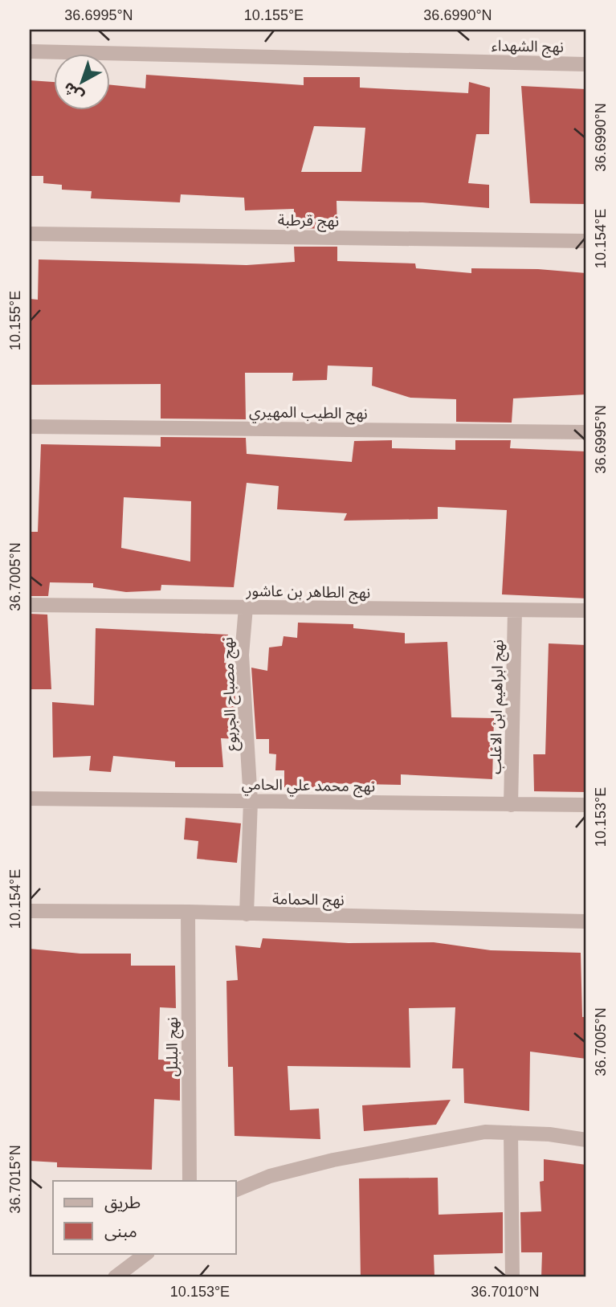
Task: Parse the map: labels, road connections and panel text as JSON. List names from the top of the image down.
{
  "streets": {
    "street": [
      "نهج الشهداء",
      "نهج قرطبة",
      "نهج الطيب المهيري",
      "نهج الطاهر بن عاشور",
      "نهج مصباح الجربوع",
      "نهج ابراهيم ابن الاغلب",
      "نهج محمد علي الحامي",
      "نهج الحمامة",
      "نهج البلبل"
    ]
  },
  "crossings": [
    ["نهج الطاهر بن عاشور", "نهج مصباح الجربوع"],
    ["نهج الطاهر بن عاشور", "نهج ابراهيم ابن الاغلب"],
    ["نهج مصباح الجربوع", "نهج محمد علي الحامي"],
    ["نهج مصباح الجربوع", "نهج الحمامة"],
    ["نهج ابراهيم ابن الاغلب", "نهج محمد علي الحامي"],
    ["نهج الحمامة", "نهج البلبل"]
  ],
  "legend": ["طريق", "مبنى"],
  "north": "bottom left",
  "coordinates": [
    "36.6995°N",
    "10.155°E",
    "36.6990°N",
    "10.154°E",
    "36.7005°N",
    "10.153°E",
    "36.7015°N",
    "36.7010°N"
  ]
}
